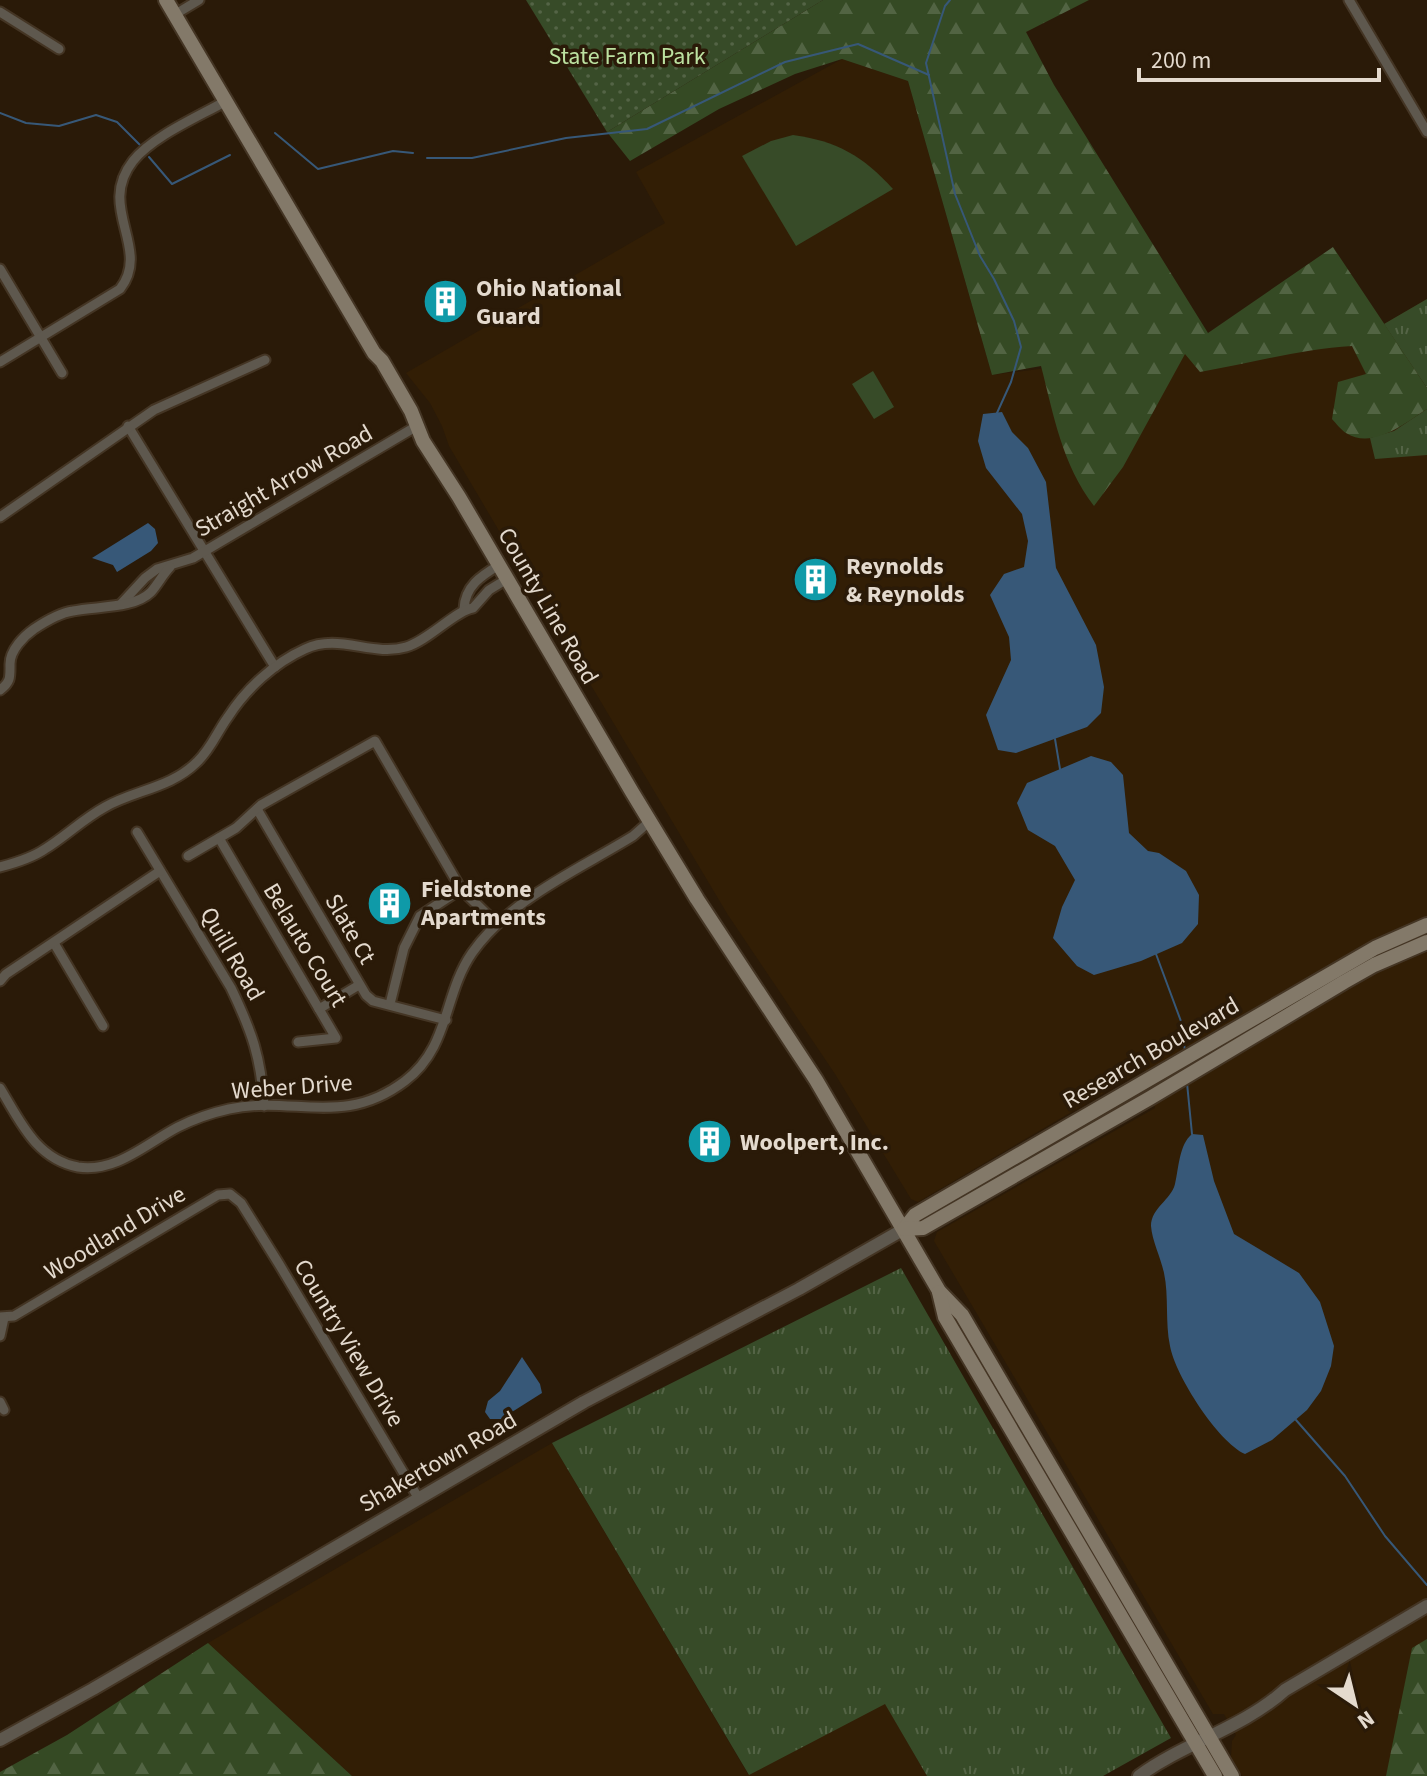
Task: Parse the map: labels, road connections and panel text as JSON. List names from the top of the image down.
{
  "streets": {
    "main road": ["County Line Road", "Research Boulevard"],
    "street": [
      "Straight Arrow Road",
      "Slate Ct",
      "Belauto Court",
      "Quill Road",
      "Weber Drive",
      "Woodland Drive",
      "Country View Drive",
      "Shakertown Road"
    ]
  },
  "crossings": [
    ["Straight Arrow Road", "County Line Road"],
    ["County Line Road", "Research Boulevard"],
    ["County Line Road", "Weber Drive"],
    ["County Line Road", "Shakertown Road"],
    ["Slate Ct", "Weber Drive"],
    ["Quill Road", "Weber Drive"],
    ["Research Boulevard", "Shakertown Road"],
    ["Woodland Drive", "Country View Drive"],
    ["Country View Drive", "Shakertown Road"]
  ],
  "parks": ["State Farm Park"],
  "places": {
    "building": [
      "Ohio National Guard",
      "Reynolds & Reynolds",
      "Fieldstone Apartments",
      "Woolpert, Inc."
    ]
  },
  "scale_bar": "200 m",
  "north": "bottom right"
}
